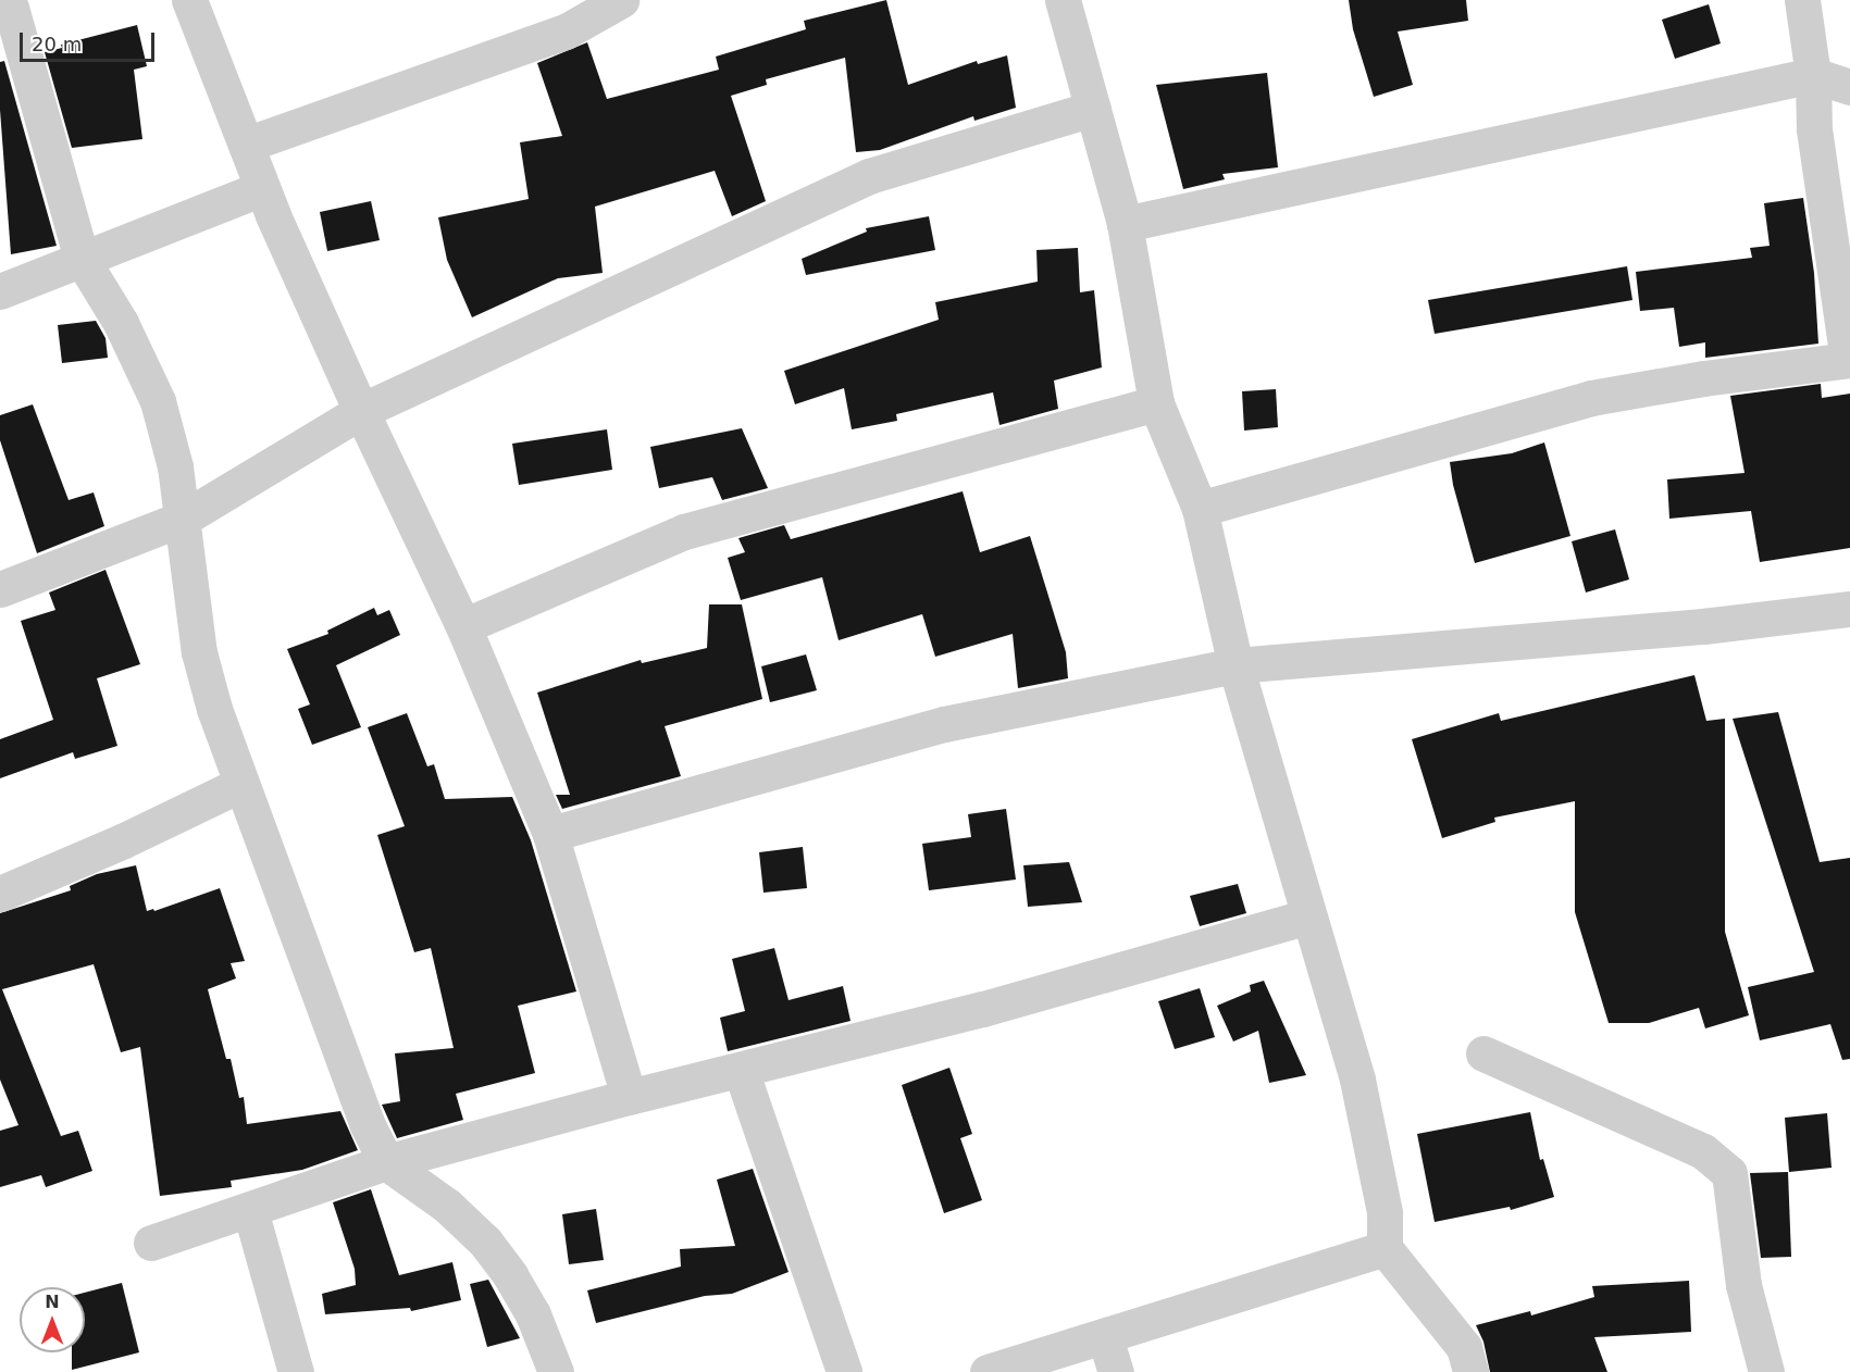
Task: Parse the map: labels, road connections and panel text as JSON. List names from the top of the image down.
{
  "scale_bar": "20 m",
  "north": "top"
}
